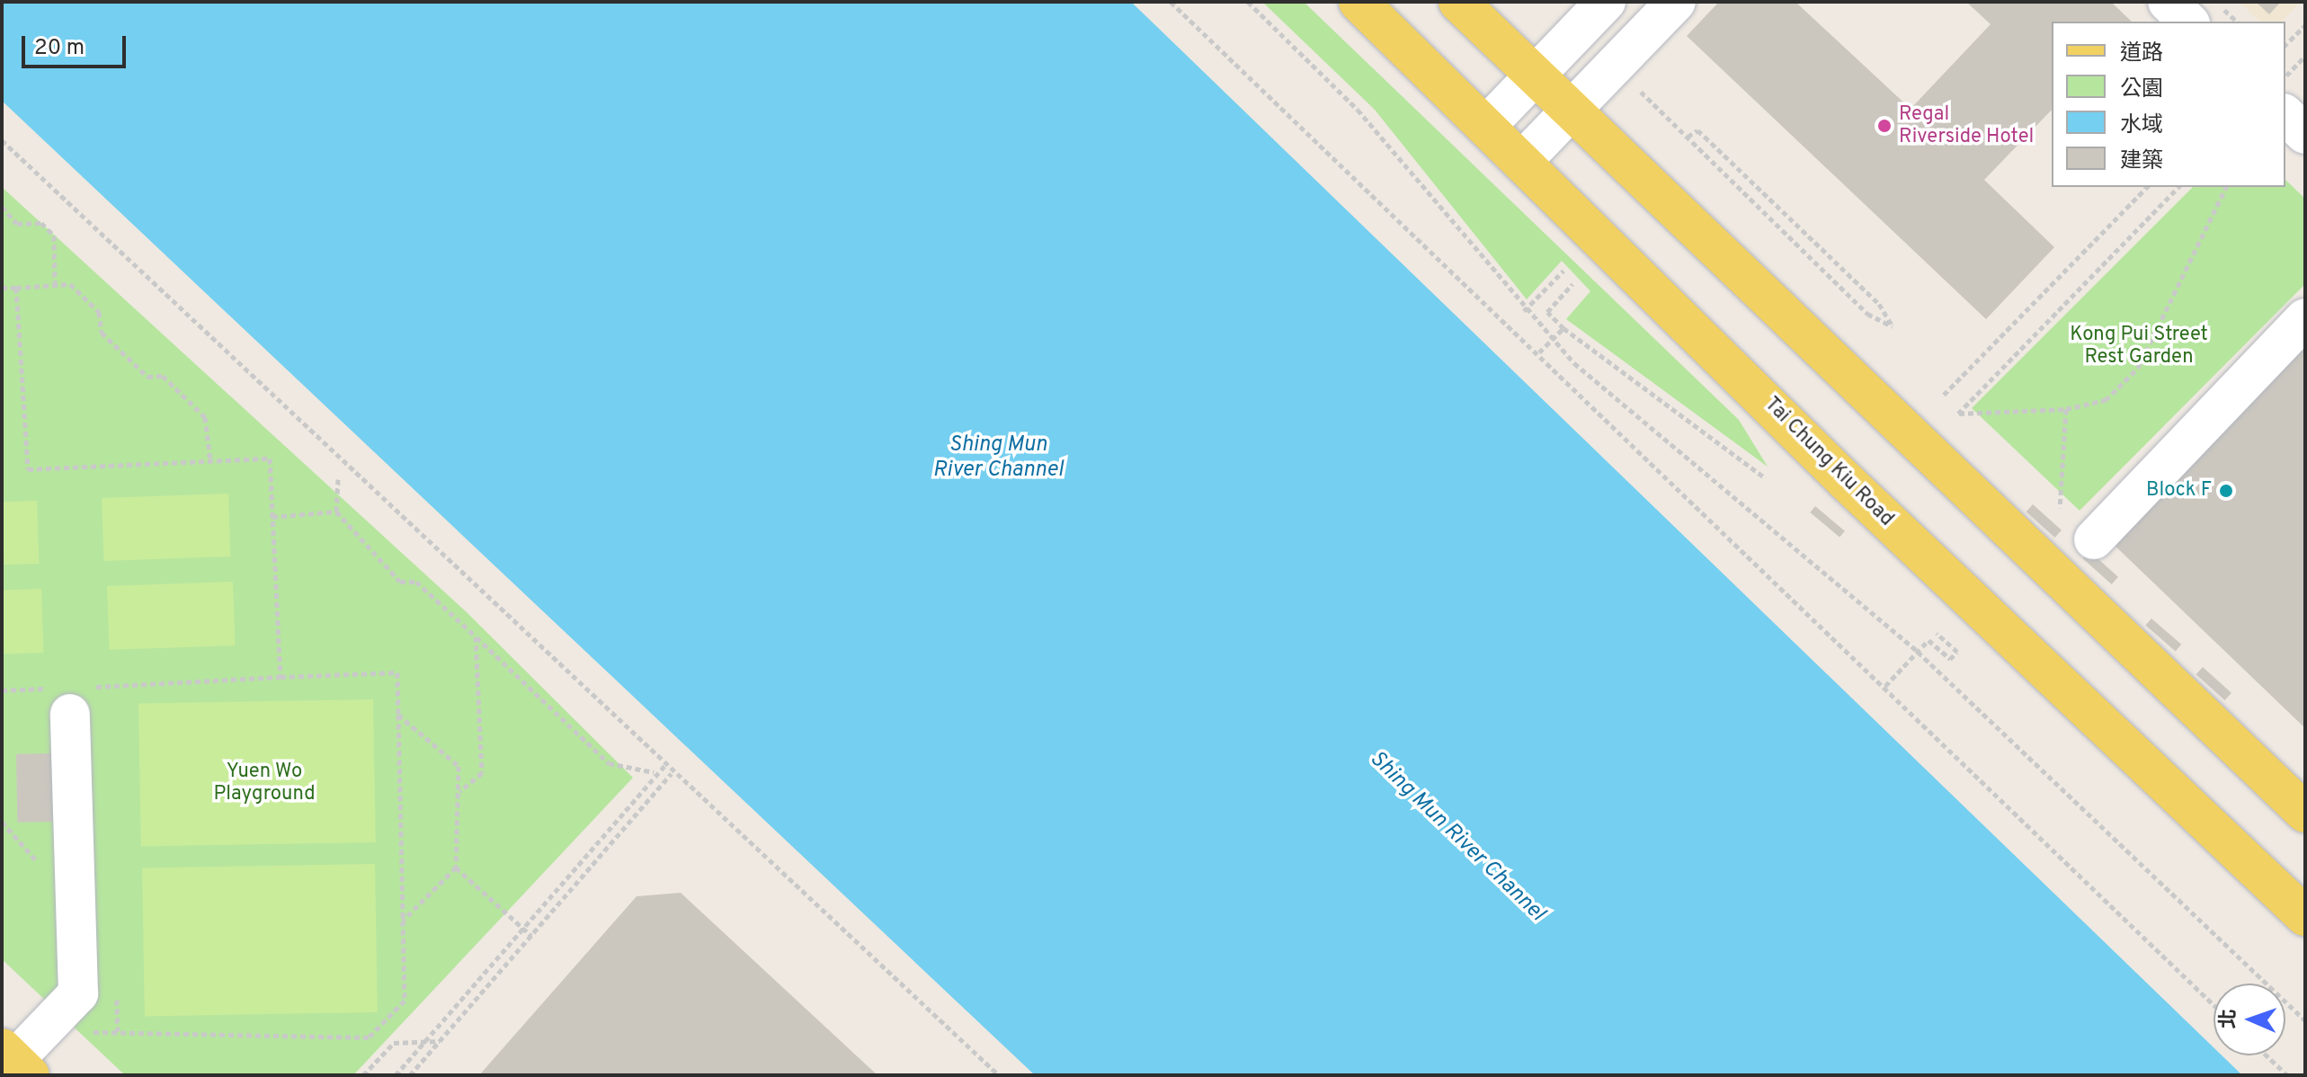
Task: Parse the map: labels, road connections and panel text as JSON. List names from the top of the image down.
{
  "streets": {
    "main road": ["Tai Chung Kiu Road"]
  },
  "water": ["Shing Mun River Channel"],
  "parks": ["Kong Pui Street Rest Garden", "Yuen Wo Playground"],
  "places": ["Regal Riverside Hotel", "Block F"],
  "legend": [
    "道路",
    "公園",
    "水域",
    "建築"
  ],
  "scale_bar": "20 m",
  "north": "left"
}
